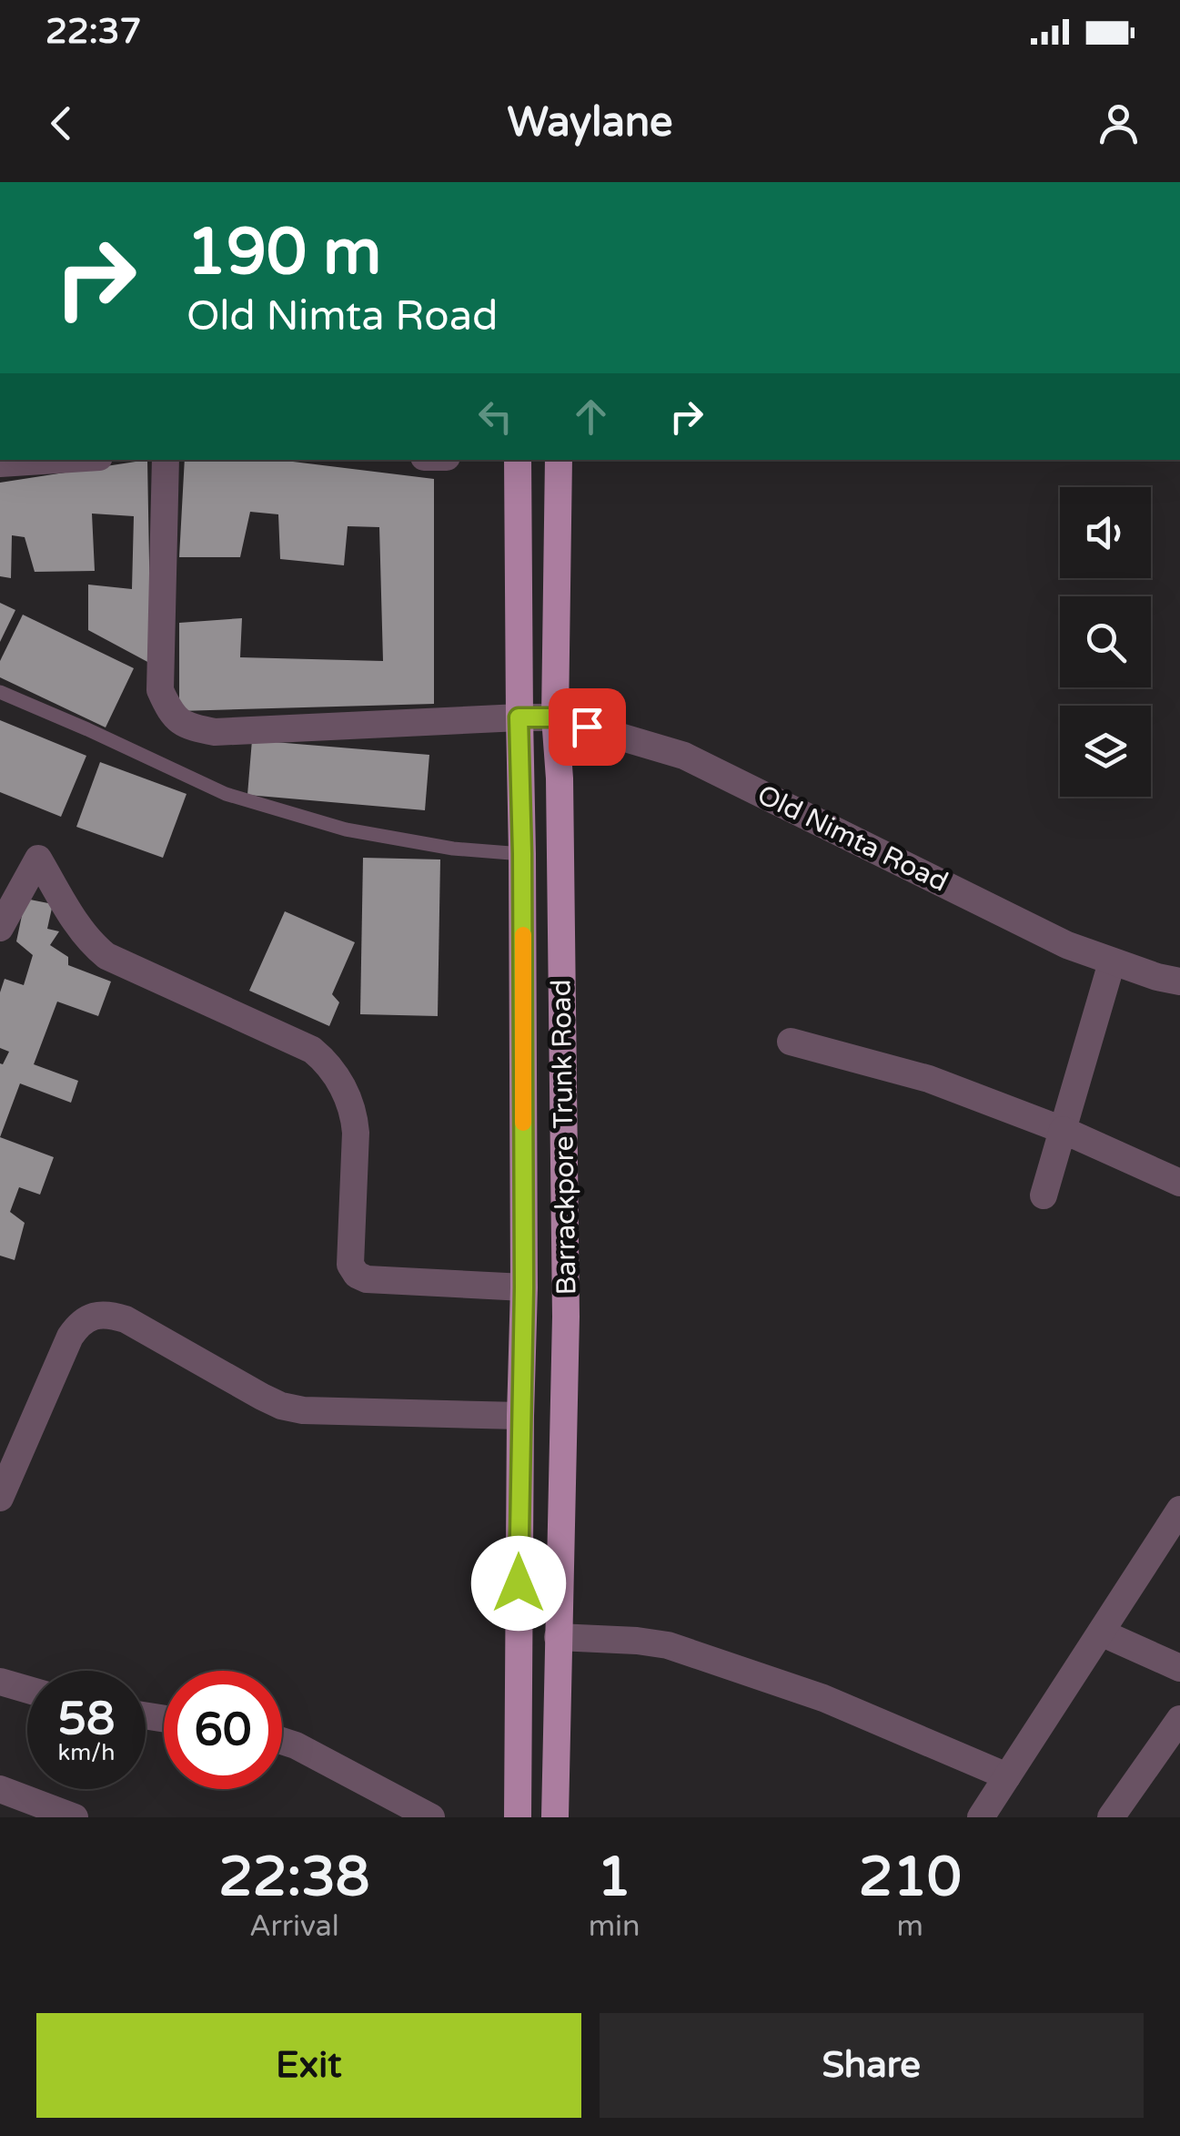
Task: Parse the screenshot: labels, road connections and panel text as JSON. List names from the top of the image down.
{
  "streets": {
    "main road": ["Barrackpore Trunk Road"],
    "street": ["Old Nimta Road"]
  },
  "crossings": [
    ["Old Nimta Road", "Barrackpore Trunk Road"]
  ],
  "page": {
    "status": "22:37",
    "header": "Waylane",
    "turn": ["190 m", "Old Nimta Road"],
    "speed": "58 km/h",
    "limit": "60",
    "eta": [
      "22:38",
      "Arrival",
      "1",
      "min",
      "210",
      "m"
    ],
    "buttons": ["Exit", "Share"]
  }
}
